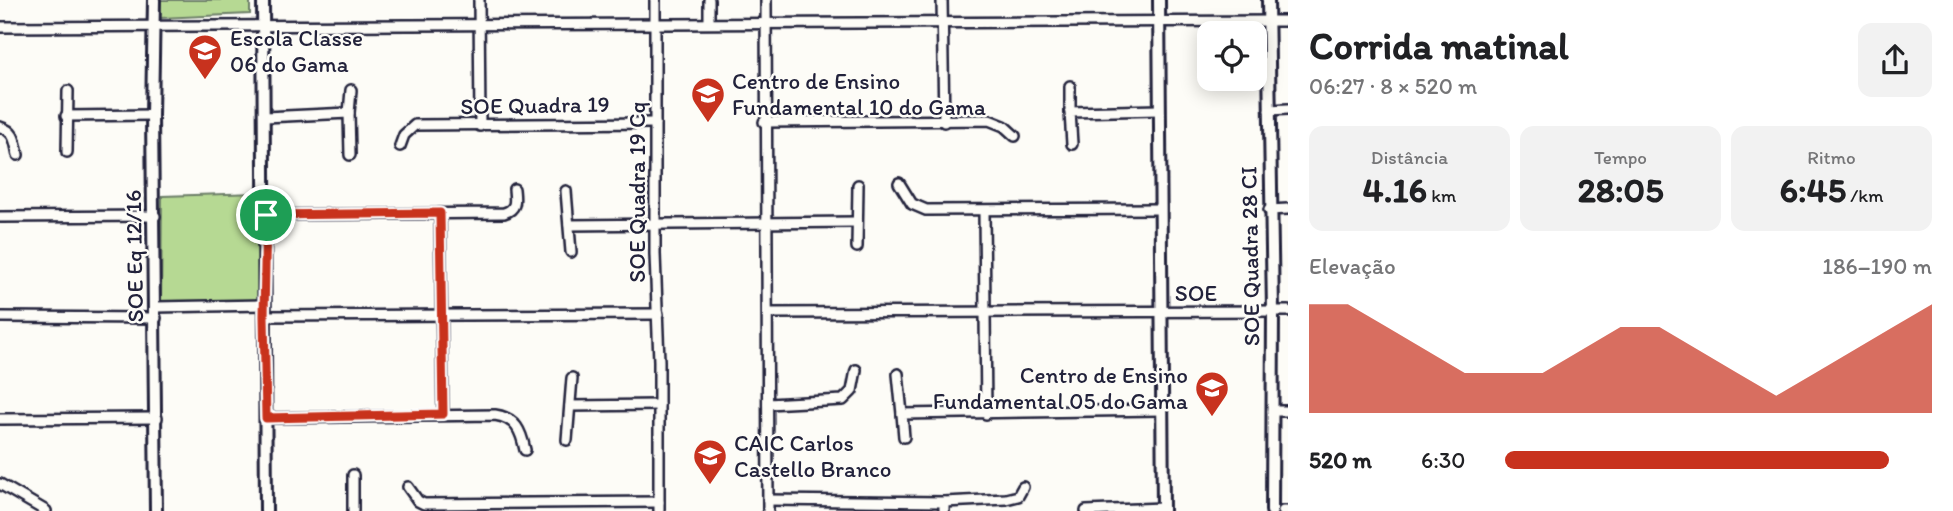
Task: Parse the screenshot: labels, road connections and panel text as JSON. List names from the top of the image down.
{
  "streets": {
    "street": [
      "SOE Quadra 19",
      "SOE Quadra 19 Cq",
      "SOE Eq 12/16",
      "SOE Quadra 28 CI",
      "SOE"
    ]
  },
  "crossings": [
    ["SOE Quadra 19", "SOE Quadra 19 Cq"],
    ["SOE Quadra 28 CI", "SOE"]
  ],
  "places": {
    "school or university": [
      "Escola Classe 06 do Gama",
      "Centro de Ensino Fundamental 10 do Gama",
      "Centro de Ensino Fundamental 05 do Gama",
      "CAIC Carlos Castello Branco"
    ]
  },
  "page": {
    "heading": ["Corrida matinal", "06:27 · 8 × 520 m"],
    "stats": [
      ["Distância", "4.16 km"],
      ["Tempo", "28:05"],
      ["Ritmo", "6:45 /km"]
    ],
    "chart": ["Elevação", "186–190 m"],
    "list": [
      {
        "name": "520 m",
        "note": "6:30"
      }
    ]
  }
}
